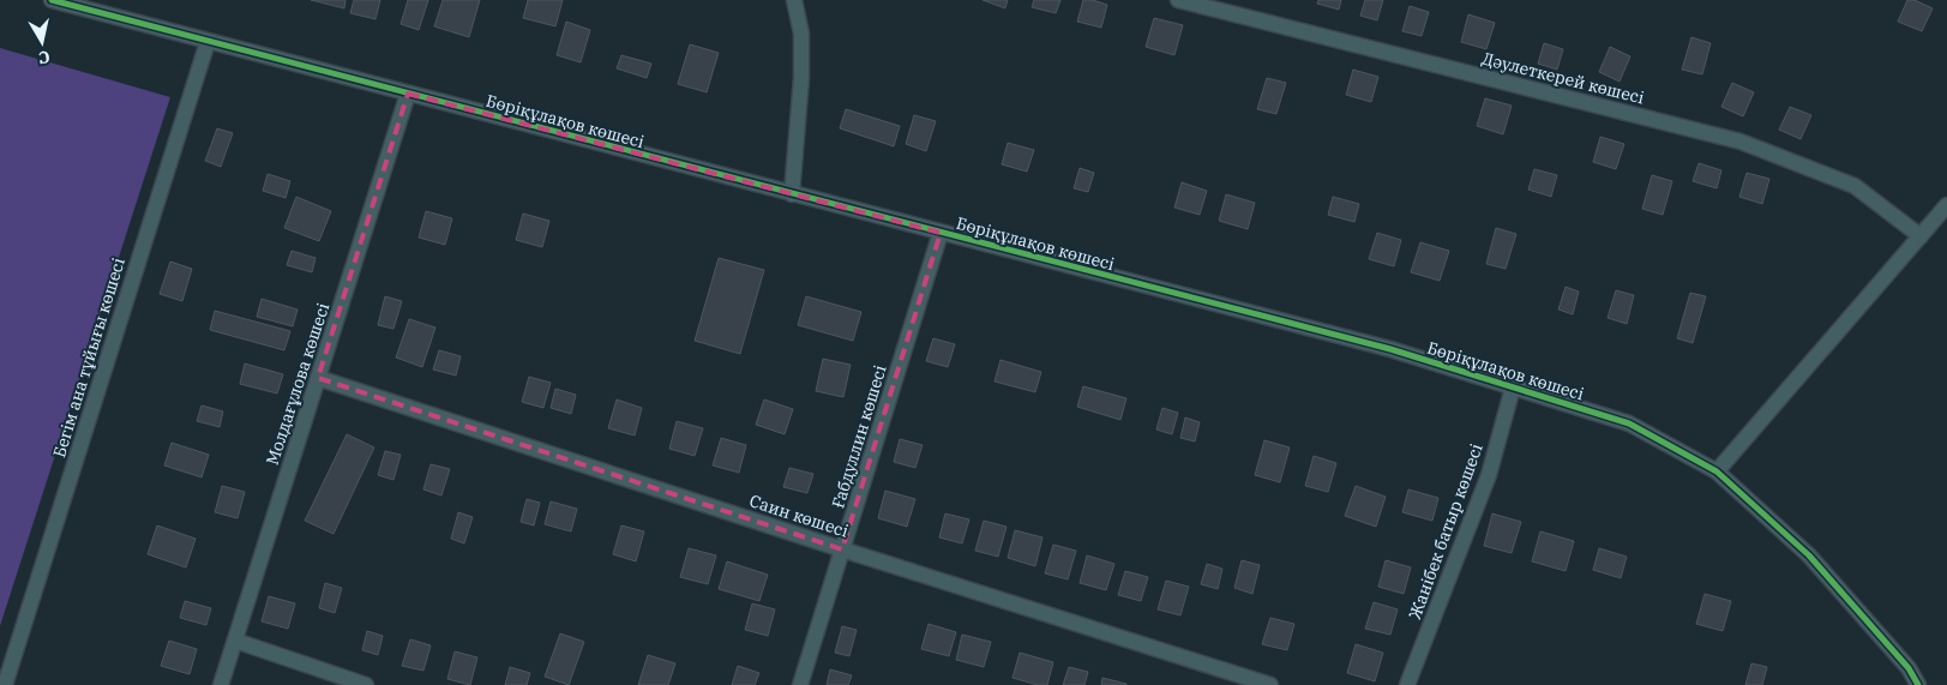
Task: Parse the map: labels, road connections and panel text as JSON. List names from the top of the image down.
{
  "streets": {
    "street": [
      "Дәулеткерей көшесі",
      "Бөріқұлақов көшесі",
      "Бегім ана тұйығы көшесі",
      "Молдағұлова көшесі",
      "Ғабдуллин көшесі",
      "Саин көшесі",
      "Жанібек батыр көшесі"
    ]
  },
  "crossings": [
    ["Бөріқұлақов көшесі", "Бегім ана тұйығы көшесі"],
    ["Бөріқұлақов көшесі", "Молдағұлова көшесі"],
    ["Бөріқұлақов көшесі", "Ғабдуллин көшесі"],
    ["Бөріқұлақов көшесі", "Жанібек батыр көшесі"],
    ["Молдағұлова көшесі", "Саин көшесі"],
    ["Ғабдуллин көшесі", "Саин көшесі"]
  ],
  "north": "bottom"
}
